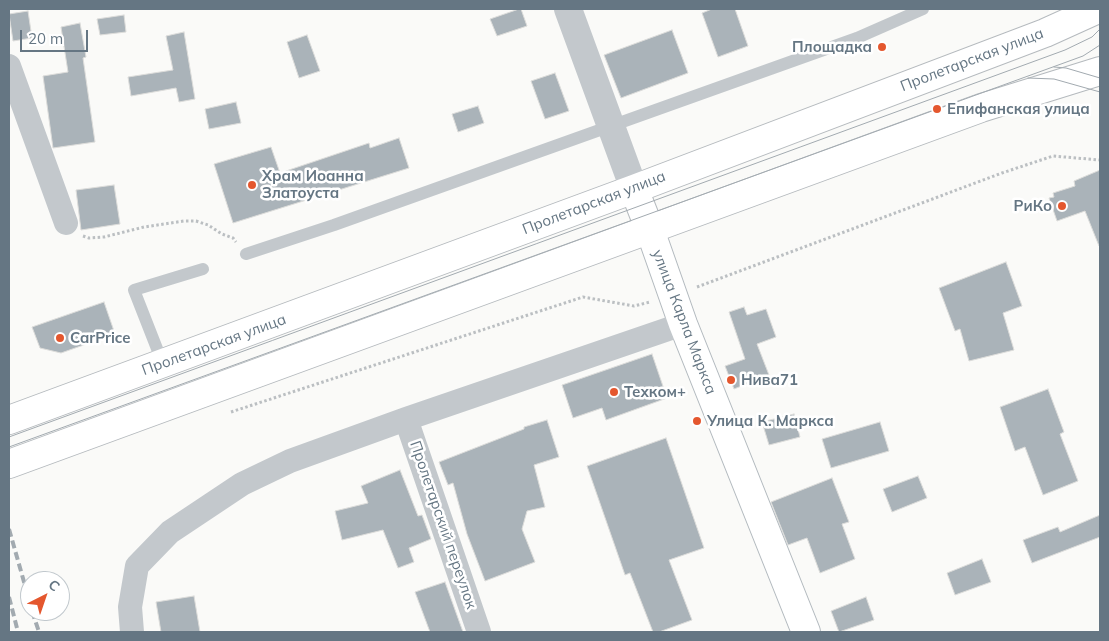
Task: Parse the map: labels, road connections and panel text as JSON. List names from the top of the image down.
{
  "streets": {
    "main road": ["Пролетарская улица", "улица Карла Маркса"],
    "street": ["Пролетарский переулок"]
  },
  "crossings": [
    ["Пролетарская улица", "улица Карла Маркса"]
  ],
  "places": [
    "Площадка",
    "Епифанская улица",
    "Храм Иоанна Златоуста",
    "РиКо",
    "CarPrice",
    "Нива71",
    "Техком+",
    "Улица К. Маркса"
  ],
  "scale_bar": "20 m",
  "north": "top right"
}
